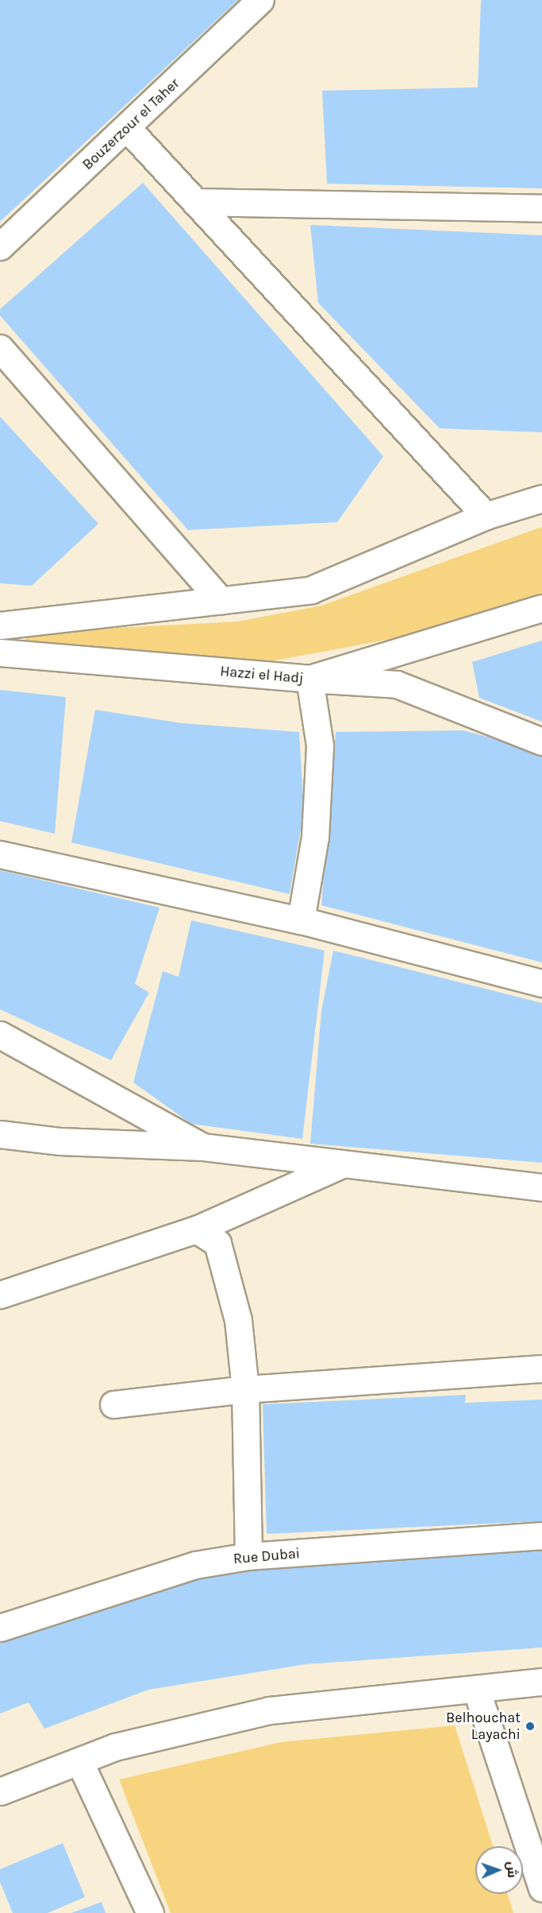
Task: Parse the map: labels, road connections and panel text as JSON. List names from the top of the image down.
{
  "streets": {
    "street": ["Bouzerzour el Taher", "Hazzi el Hadj", "Rue Dubai"]
  },
  "places": ["Belhouchat Layachi"],
  "north": "right"
}
